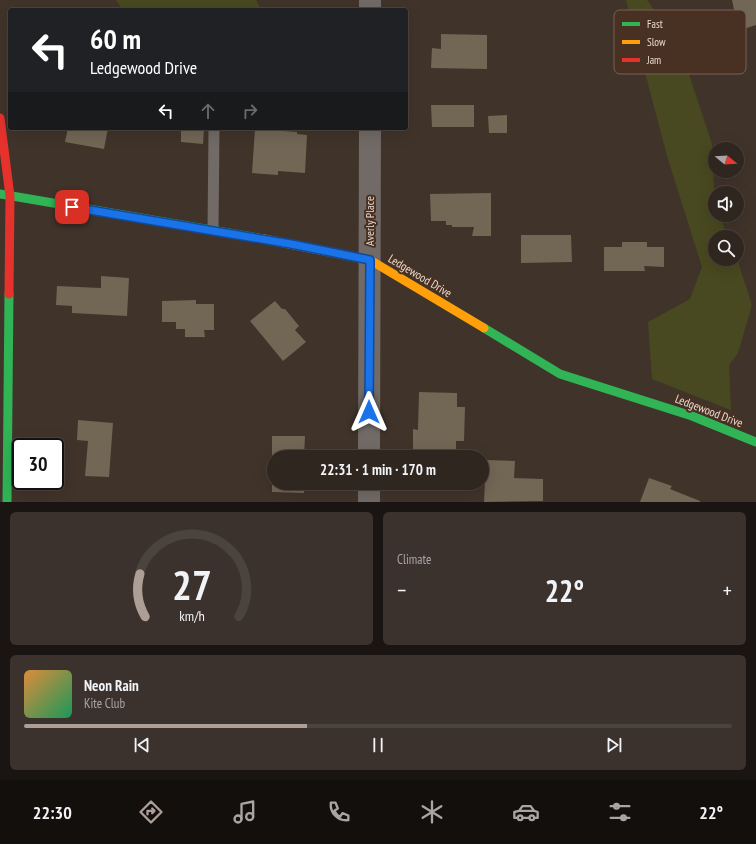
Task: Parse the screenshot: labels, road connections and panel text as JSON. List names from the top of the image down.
{
  "streets": {
    "street": ["Averly Place", "Ledgewood Drive"]
  },
  "crossings": [
    ["Averly Place", "Ledgewood Drive"]
  ],
  "legend": ["Fast", "Slow", "Jam"],
  "north": "right",
  "page": {
    "turn": ["60 m", "Ledgewood Drive"],
    "limit": "30",
    "trip": "22:31 · 1 min · 170 m",
    "tile": "Climate",
    "heat": ["−", "22°", "+"],
    "song": ["Neon Rain", "Kite Club"],
    "tabs": ["22:30", "22°"],
    "gauge": ["27", "km/h"]
  }
}
